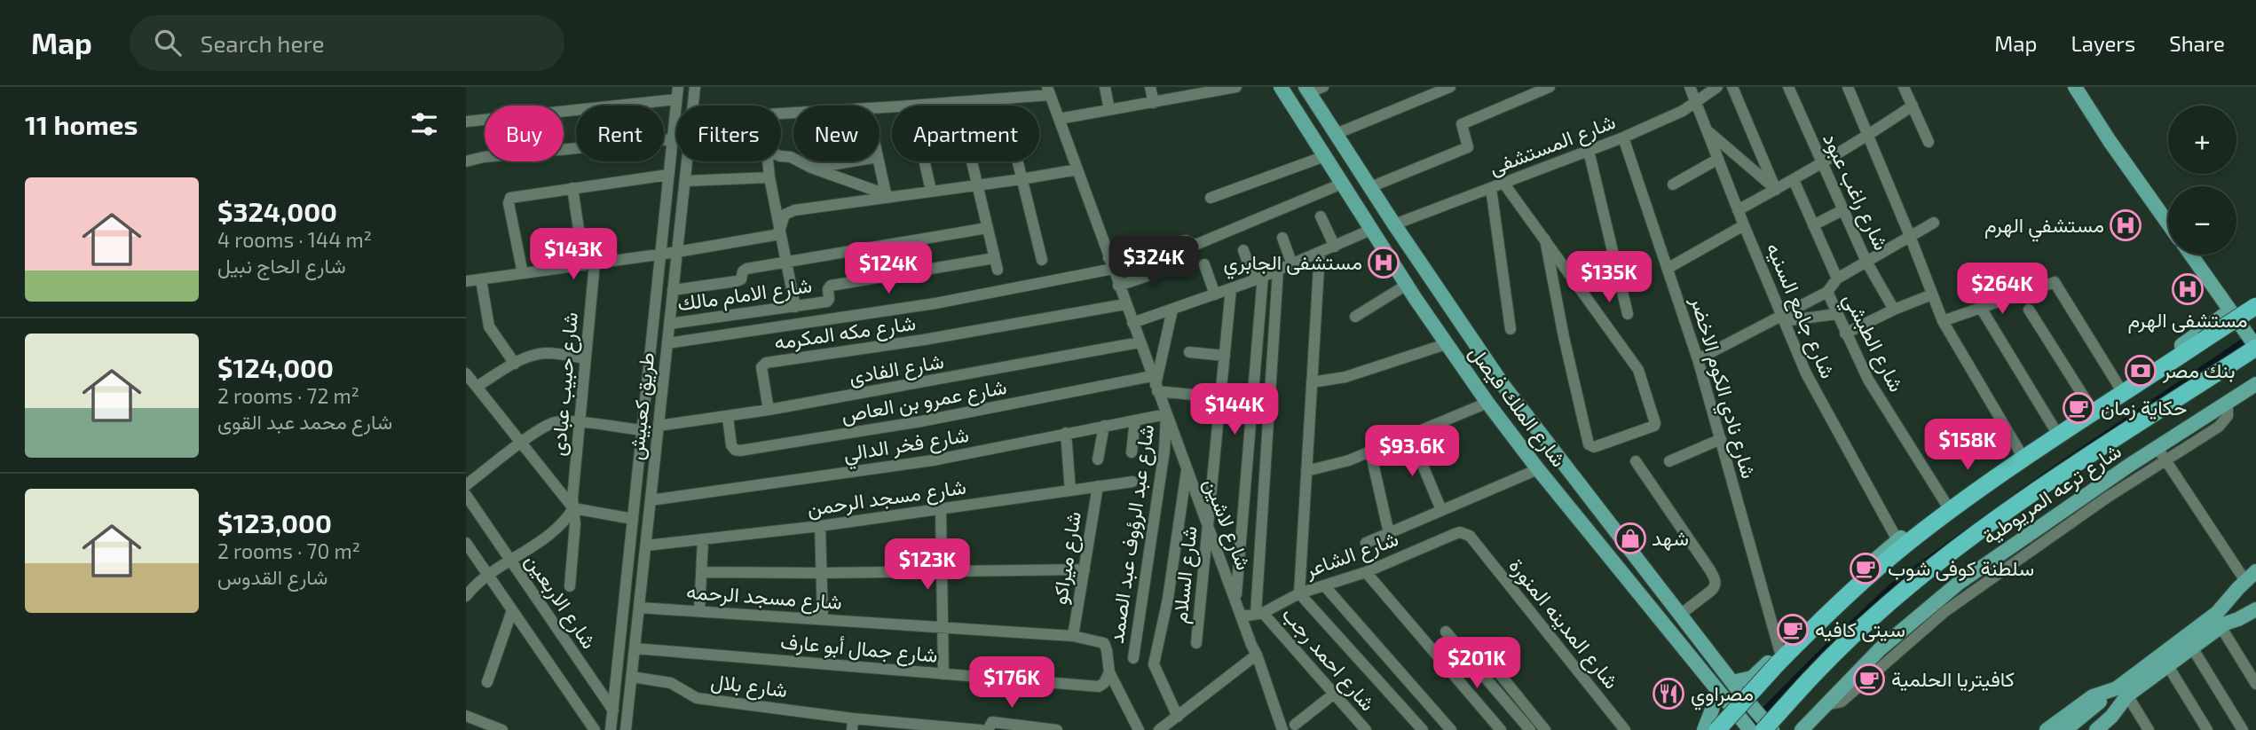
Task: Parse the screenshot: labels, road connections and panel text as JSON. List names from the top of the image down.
{
  "streets": {
    "main road": ["شارع الملك فيصل", "شارع ترعه المريوطية"],
    "street": [
      "شارع المستشفى",
      "شارع راغب عبود",
      "شارع الامام مالك",
      "شارع جامع السنيه",
      "شارع مكه المكرمه",
      "شارع الطبشي",
      "شارع الفادى",
      "شارع حبيب عبادى",
      "شارع نادي الكوم الاخضر",
      "شارع عمرو بن العاص",
      "طريق كعبيش",
      "شارع فخر الدالي",
      "شارع مسجد الرحمن",
      "شارع لاشين",
      "شارع عبد الرؤوف عبد الصمد",
      "شارع الشاعر",
      "شارع ميراكو",
      "شارع السلام",
      "شارع مسجد الرحمه",
      "شارع الاربعين",
      "شارع المدينه المنورة",
      "شارع جمال أبو عارف",
      "شارع احمد رجب",
      "شارع بلال"
    ]
  },
  "crossings": [
    ["شارع المستشفى", "شارع جامع السنيه"],
    ["شارع المستشفى", "شارع نادي الكوم الاخضر"],
    ["شارع المستشفى", "شارع الملك فيصل"],
    ["شارع الامام مالك", "طريق كعبيش"],
    ["شارع مكه المكرمه", "شارع الفادى"],
    ["شارع مكه المكرمه", "شارع لاشين"],
    ["شارع الفادى", "شارع عمرو بن العاص"],
    ["شارع الفادى", "طريق كعبيش"],
    ["شارع الفادى", "شارع لاشين"],
    ["شارع عمرو بن العاص", "شارع لاشين"],
    ["طريق كعبيش", "شارع فخر الدالي"],
    ["طريق كعبيش", "شارع مسجد الرحمن"],
    ["طريق كعبيش", "شارع مسجد الرحمه"],
    ["طريق كعبيش", "شارع الاربعين"],
    ["طريق كعبيش", "شارع جمال أبو عارف"],
    ["طريق كعبيش", "شارع بلال"],
    ["شارع فخر الدالي", "شارع لاشين"],
    ["شارع فخر الدالي", "شارع عبد الرؤوف عبد الصمد"],
    ["شارع مسجد الرحمن", "شارع ميراكو"],
    ["شارع لاشين", "شارع عبد الرؤوف عبد الصمد"],
    ["شارع لاشين", "شارع الشاعر"],
    ["شارع لاشين", "شارع السلام"],
    ["شارع الشاعر", "شارع المدينه المنورة"],
    ["شارع الشاعر", "شارع احمد رجب"],
    ["شارع ميراكو", "شارع مسجد الرحمه"],
    ["شارع مسجد الرحمه", "شارع جمال أبو عارف"]
  ],
  "places": {
    "hospital": ["مستشفي الهرم", "مستشفى الجابري", "مستشفى الهرم"],
    "bank": ["بنك مصر"],
    "cafe": [
      "حكاية زمان",
      "سلطنة كوفى شوب",
      "سيتى كافيه",
      "كافيتريا الحلمية"
    ],
    "shop": ["شهد"],
    "restaurant": ["مصراوي"]
  },
  "page": {
    "header": "Map",
    "search": "Search here",
    "nav": ["Map", "Layers", "Share"],
    "heading": "11 homes",
    "map_buttons": ["+", "−"],
    "chip": [
      "Buy",
      "Rent",
      "Filters",
      "New",
      "Apartment"
    ],
    "list": [
      {
        "name": "$324,000",
        "note": "4 rooms · 144 m² · شارع الحاج نبيل"
      },
      {
        "name": "$124,000",
        "note": "2 rooms · 72 m² · شارع محمد عبد القوى"
      },
      {
        "name": "$123,000",
        "note": "2 rooms · 70 m² · شارع القدوس"
      }
    ],
    "price": [
      "$143K",
      "$324K",
      "$124K",
      "$135K",
      "$264K",
      "$144K",
      "$158K",
      "$93.6K",
      "$123K",
      "$201K",
      "$176K"
    ]
  }
}
